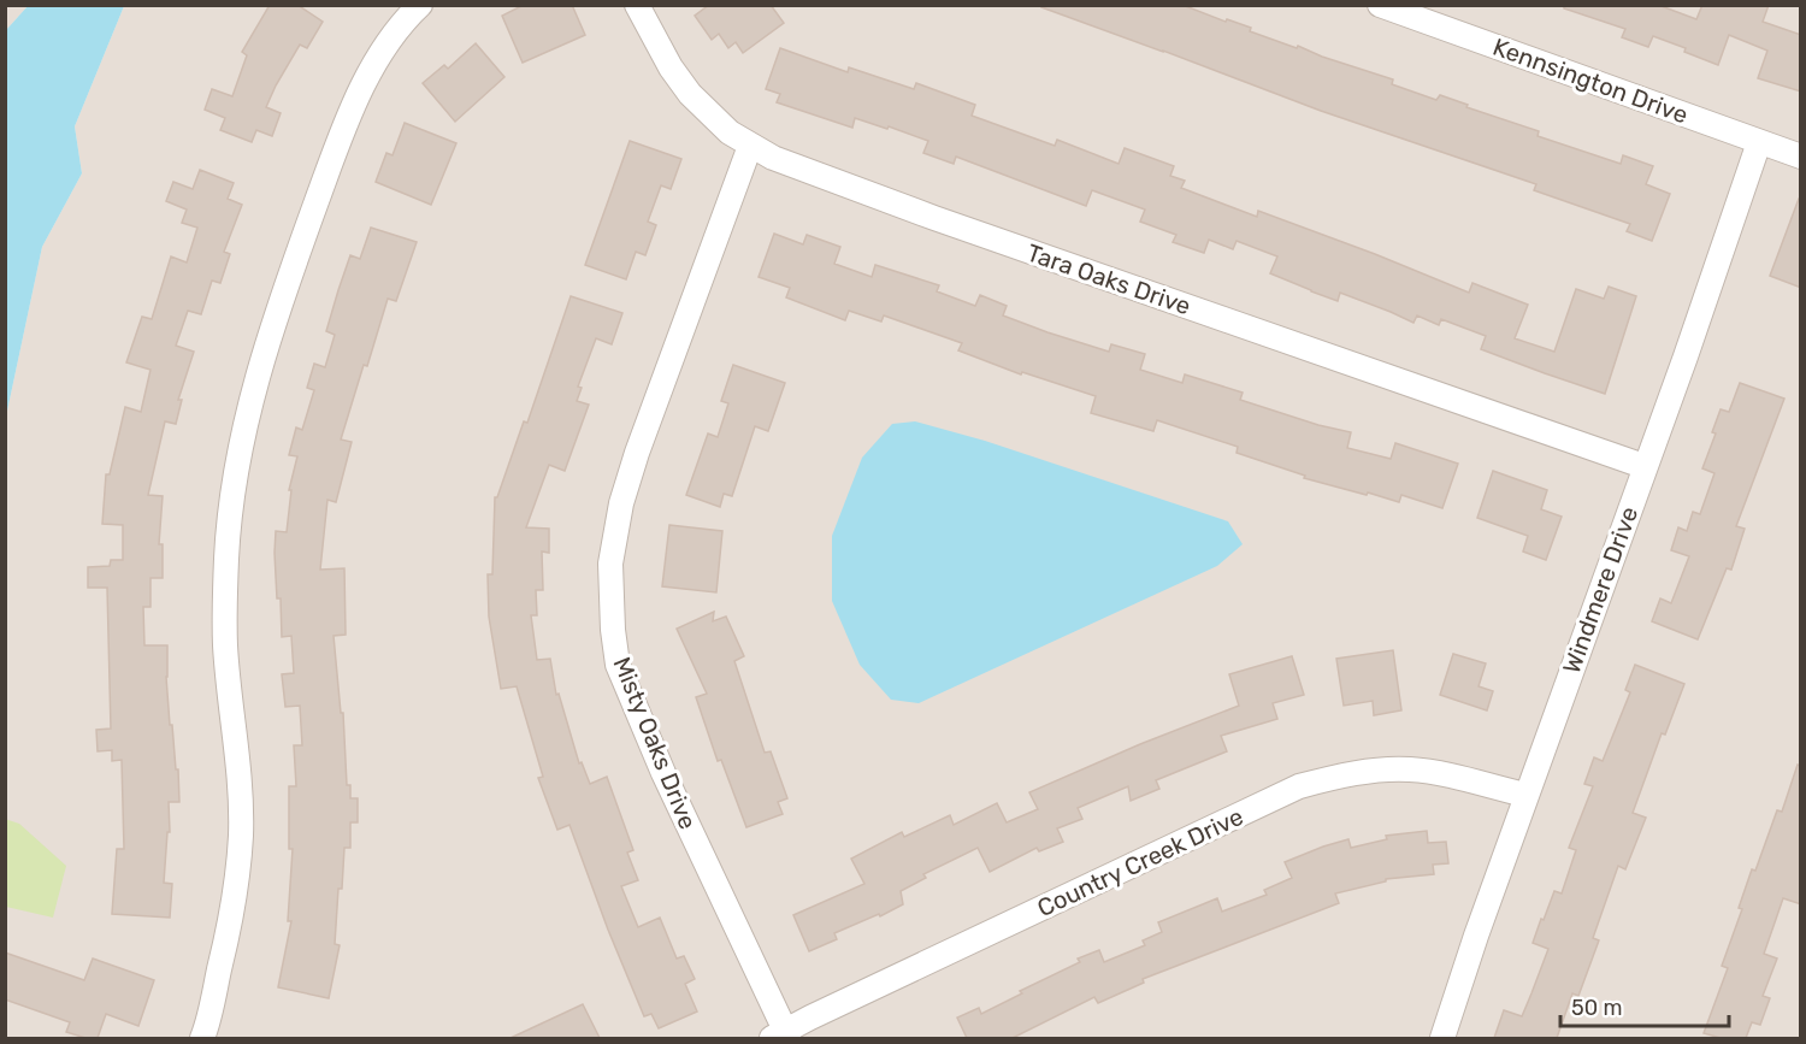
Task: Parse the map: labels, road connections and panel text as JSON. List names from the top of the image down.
{
  "streets": {
    "street": [
      "Kennsington Drive",
      "Tara Oaks Drive",
      "Windmere Drive",
      "Misty Oaks Drive",
      "Country Creek Drive"
    ]
  },
  "crossings": [
    ["Kennsington Drive", "Windmere Drive"],
    ["Tara Oaks Drive", "Windmere Drive"],
    ["Tara Oaks Drive", "Misty Oaks Drive"],
    ["Windmere Drive", "Country Creek Drive"],
    ["Misty Oaks Drive", "Country Creek Drive"]
  ],
  "scale_bar": "50 m"
}
